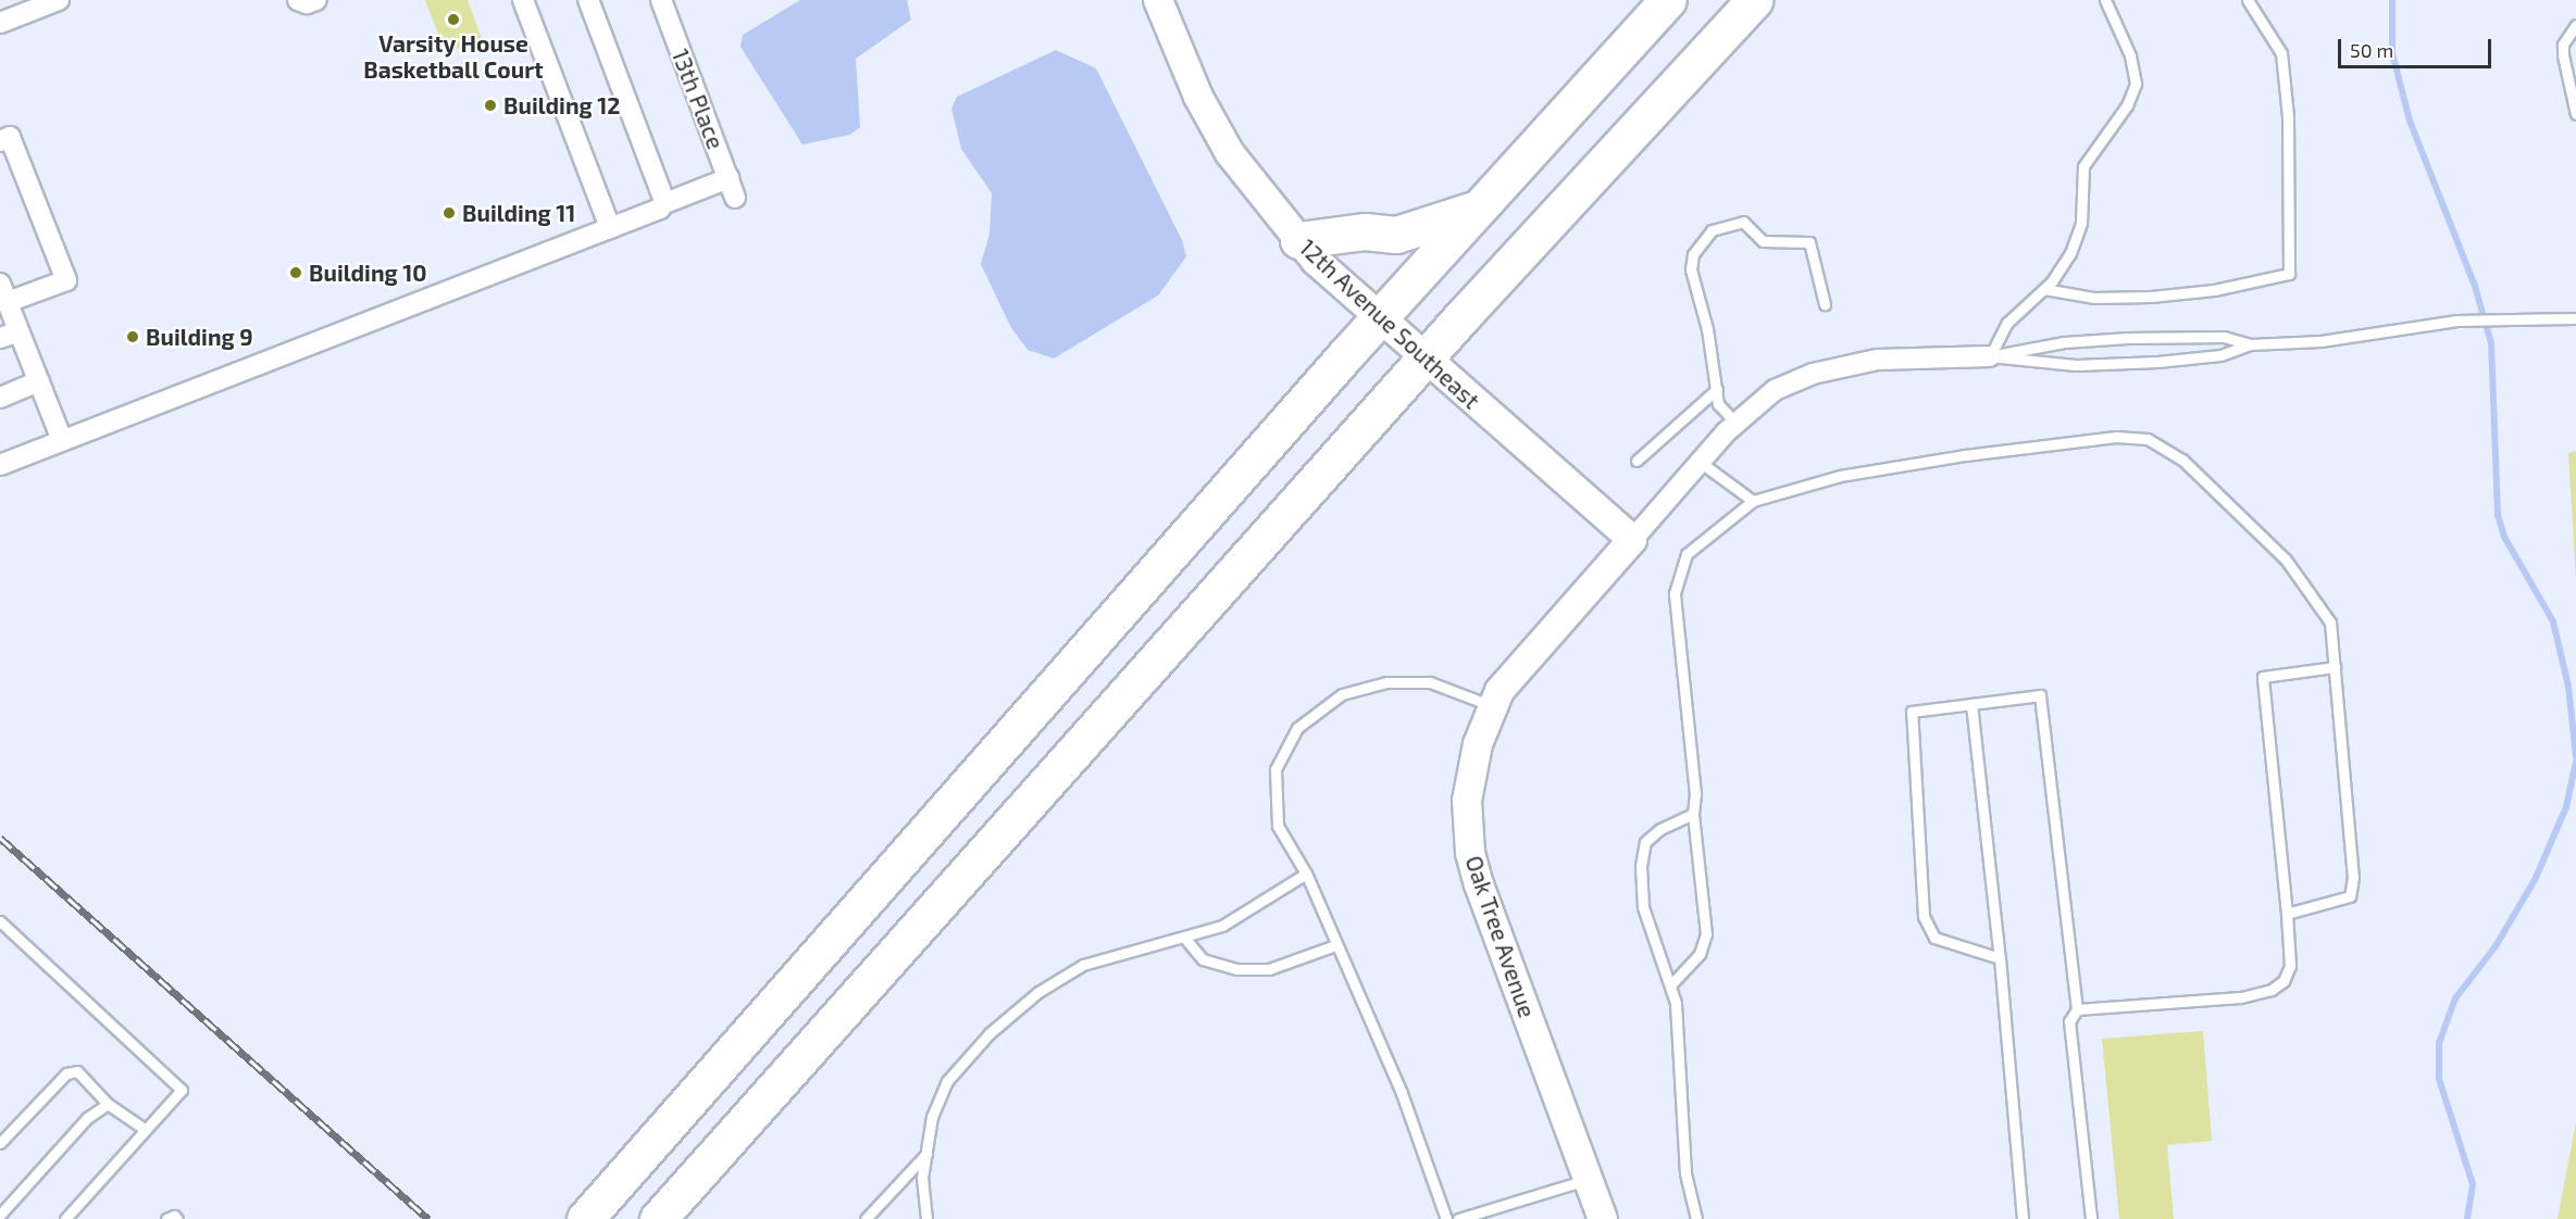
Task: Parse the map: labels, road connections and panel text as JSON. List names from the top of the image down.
{
  "streets": {
    "street": ["13th Place", "12th Avenue Southeast", "Oak Tree Avenue"]
  },
  "crossings": [
    ["12th Avenue Southeast", "Oak Tree Avenue"]
  ],
  "places": [
    "Varsity House Basketball Court",
    "Building 12",
    "Building 11",
    "Building 10",
    "Building 9"
  ],
  "scale_bar": "50 m"
}
